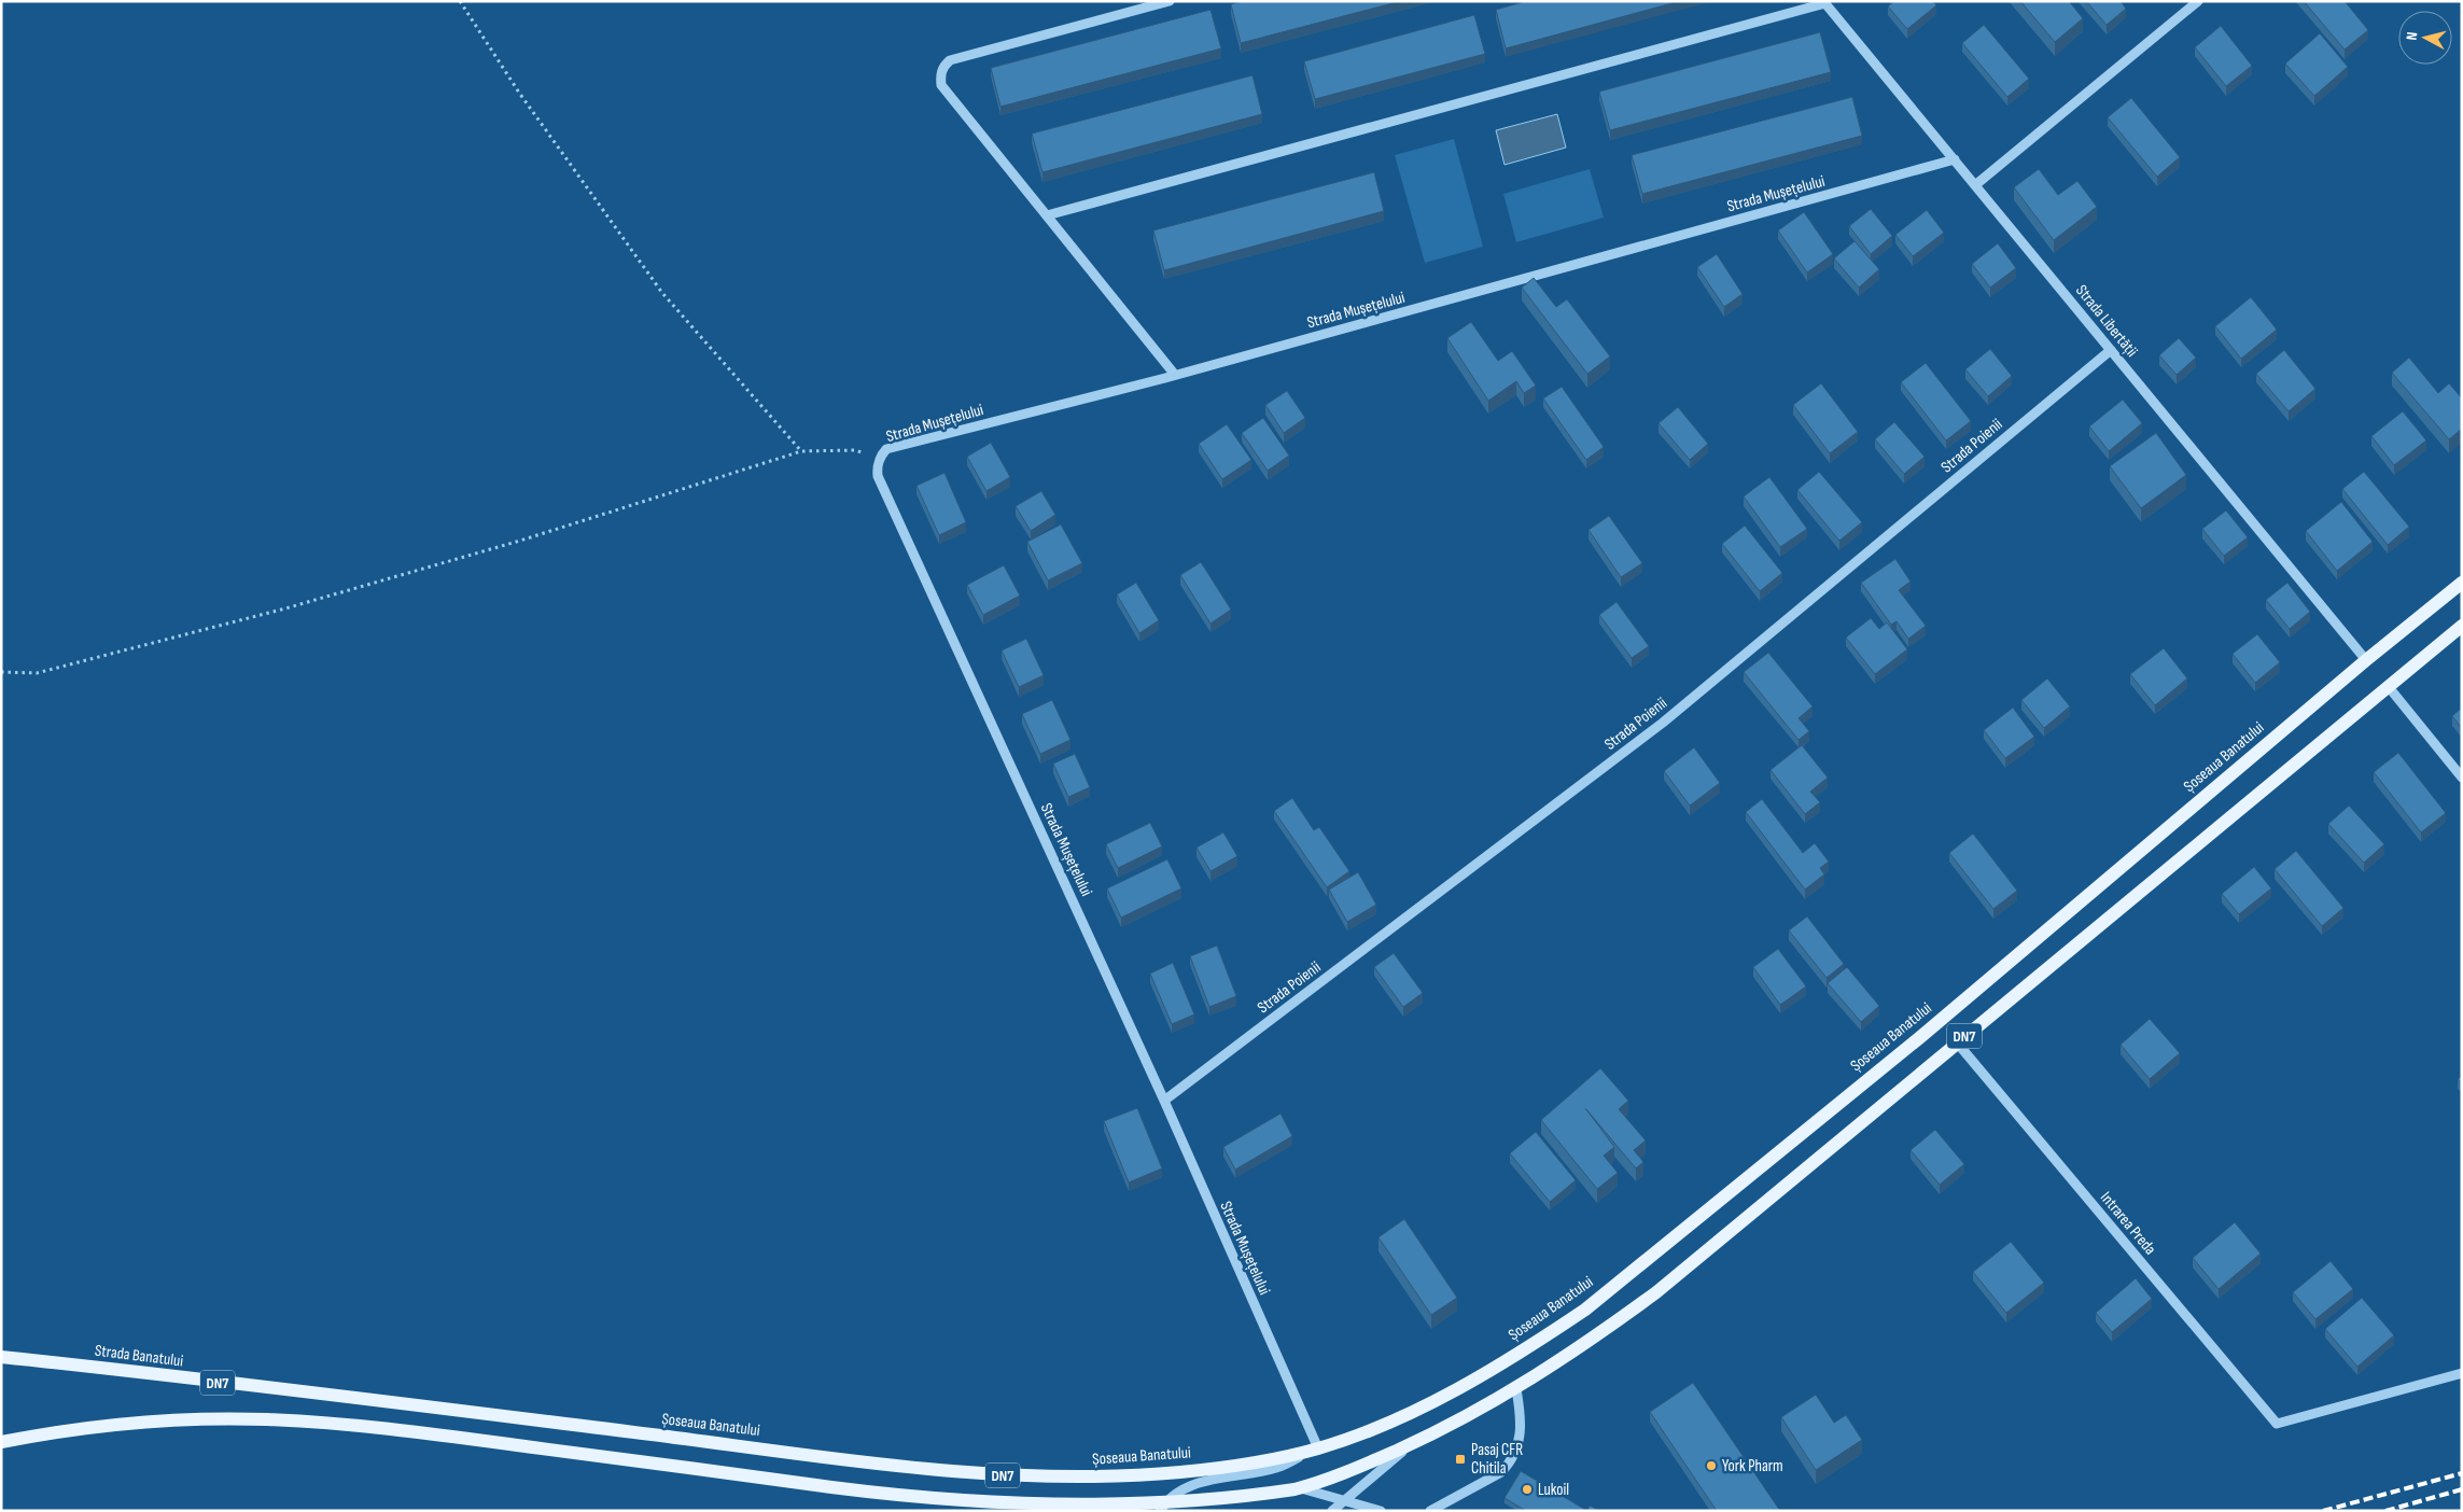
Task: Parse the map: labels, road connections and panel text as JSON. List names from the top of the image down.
{
  "streets": {
    "main road": ["Șoseaua Banatului", "DN7", "Strada Banatului"],
    "street": [
      "Strada Mușețelului",
      "Strada Libertății",
      "Strada Poienii",
      "Intrarea Preda"
    ]
  },
  "crossings": [
    ["Strada Mușețelului", "Strada Libertății"],
    ["Strada Mușețelului", "Strada Poienii"],
    ["Strada Mușețelului", "Șoseaua Banatului"],
    ["Strada Libertății", "Strada Poienii"],
    ["Strada Libertății", "Șoseaua Banatului"],
    ["Șoseaua Banatului", "Strada Banatului"],
    ["DN7", "Intrarea Preda"]
  ],
  "places": {
    "transit": ["Pasaj CFR Chitila"],
    "other": ["York Pharm", "Lukoil"]
  },
  "north": "left"
}
